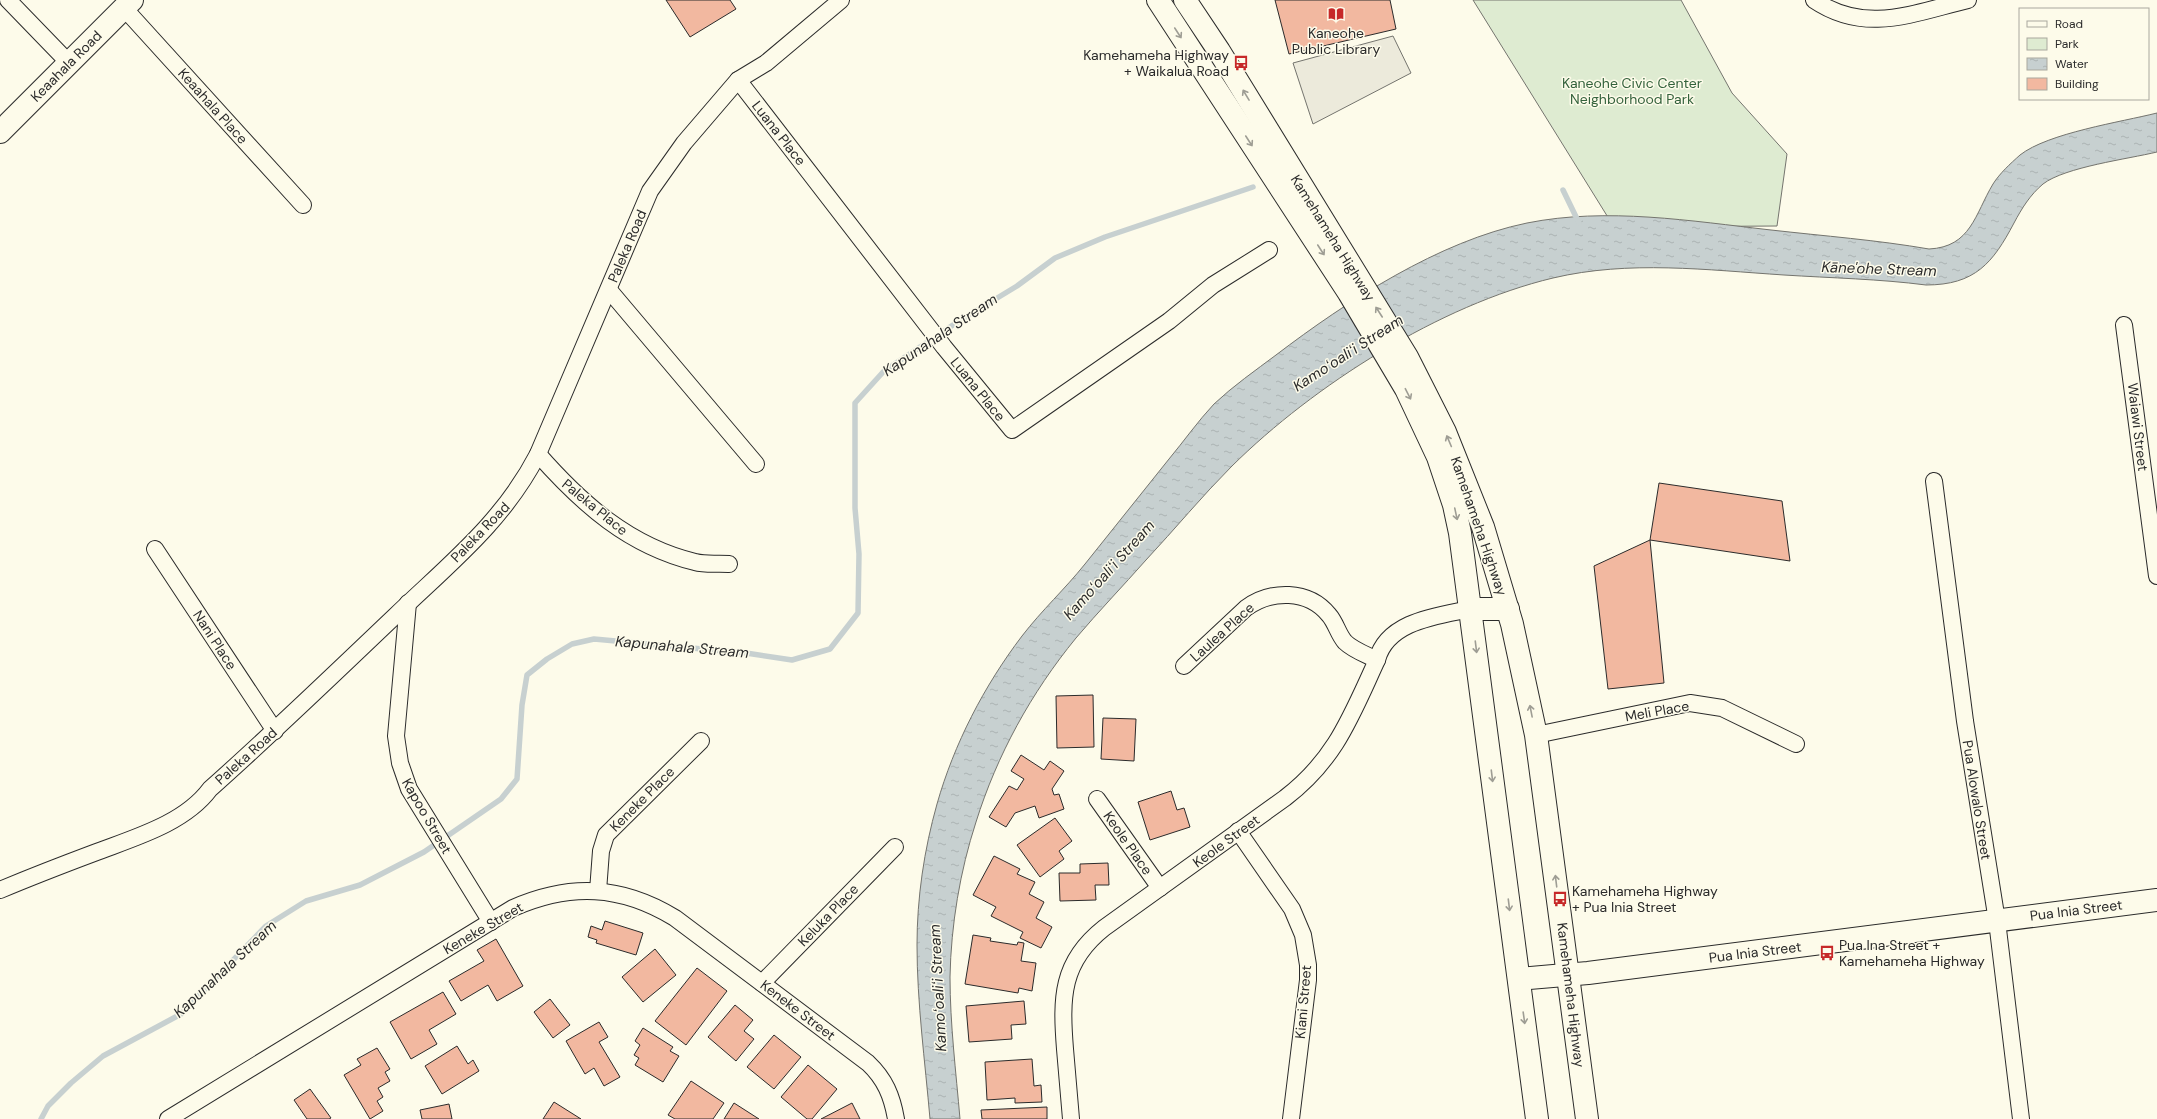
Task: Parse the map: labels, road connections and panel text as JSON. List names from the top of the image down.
{
  "streets": {
    "main road": ["Keaahala Road", "Kamehameha Highway", "Pua Inia Street"],
    "street": [
      "Keaahala Place",
      "Luana Place",
      "Paleka Road",
      "Waiawi Street",
      "Paleka Place",
      "Laulea Place",
      "Nani Place",
      "Meli Place",
      "Keneke Place",
      "Pua Alowalo Street",
      "Kapoo Street",
      "Keole Street",
      "Keole Place",
      "Keluka Place",
      "Keneke Street",
      "Kiani Street"
    ]
  },
  "crossings": [
    ["Keaahala Road", "Keaahala Place"],
    ["Luana Place", "Paleka Road"],
    ["Kamehameha Highway", "Meli Place"],
    ["Kamehameha Highway", "Keole Street"],
    ["Kamehameha Highway", "Pua Inia Street"],
    ["Paleka Road", "Paleka Place"],
    ["Paleka Road", "Nani Place"],
    ["Paleka Road", "Kapoo Street"],
    ["Laulea Place", "Keole Street"],
    ["Keneke Place", "Keneke Street"],
    ["Pua Alowalo Street", "Pua Inia Street"],
    ["Kapoo Street", "Keneke Street"],
    ["Keole Street", "Keole Place"],
    ["Keole Street", "Kiani Street"],
    ["Keluka Place", "Keneke Street"]
  ],
  "water": ["Kāne'ohe Stream", "Kapunahala Stream", "Kamoʻoaliʻi Stream"],
  "parks": ["Kaneohe Civic Center Neighborhood Park"],
  "places": {
    "library": ["Kaneohe Public Library"],
    "bus stop": ["Kamehameha Highway + Waikalua Road", "Kamehameha Highway + Pua Inia Street", "Pua Ina Street + Kamehameha Highway"]
  },
  "legend": [
    "Road",
    "Park",
    "Water",
    "Building"
  ]
}
